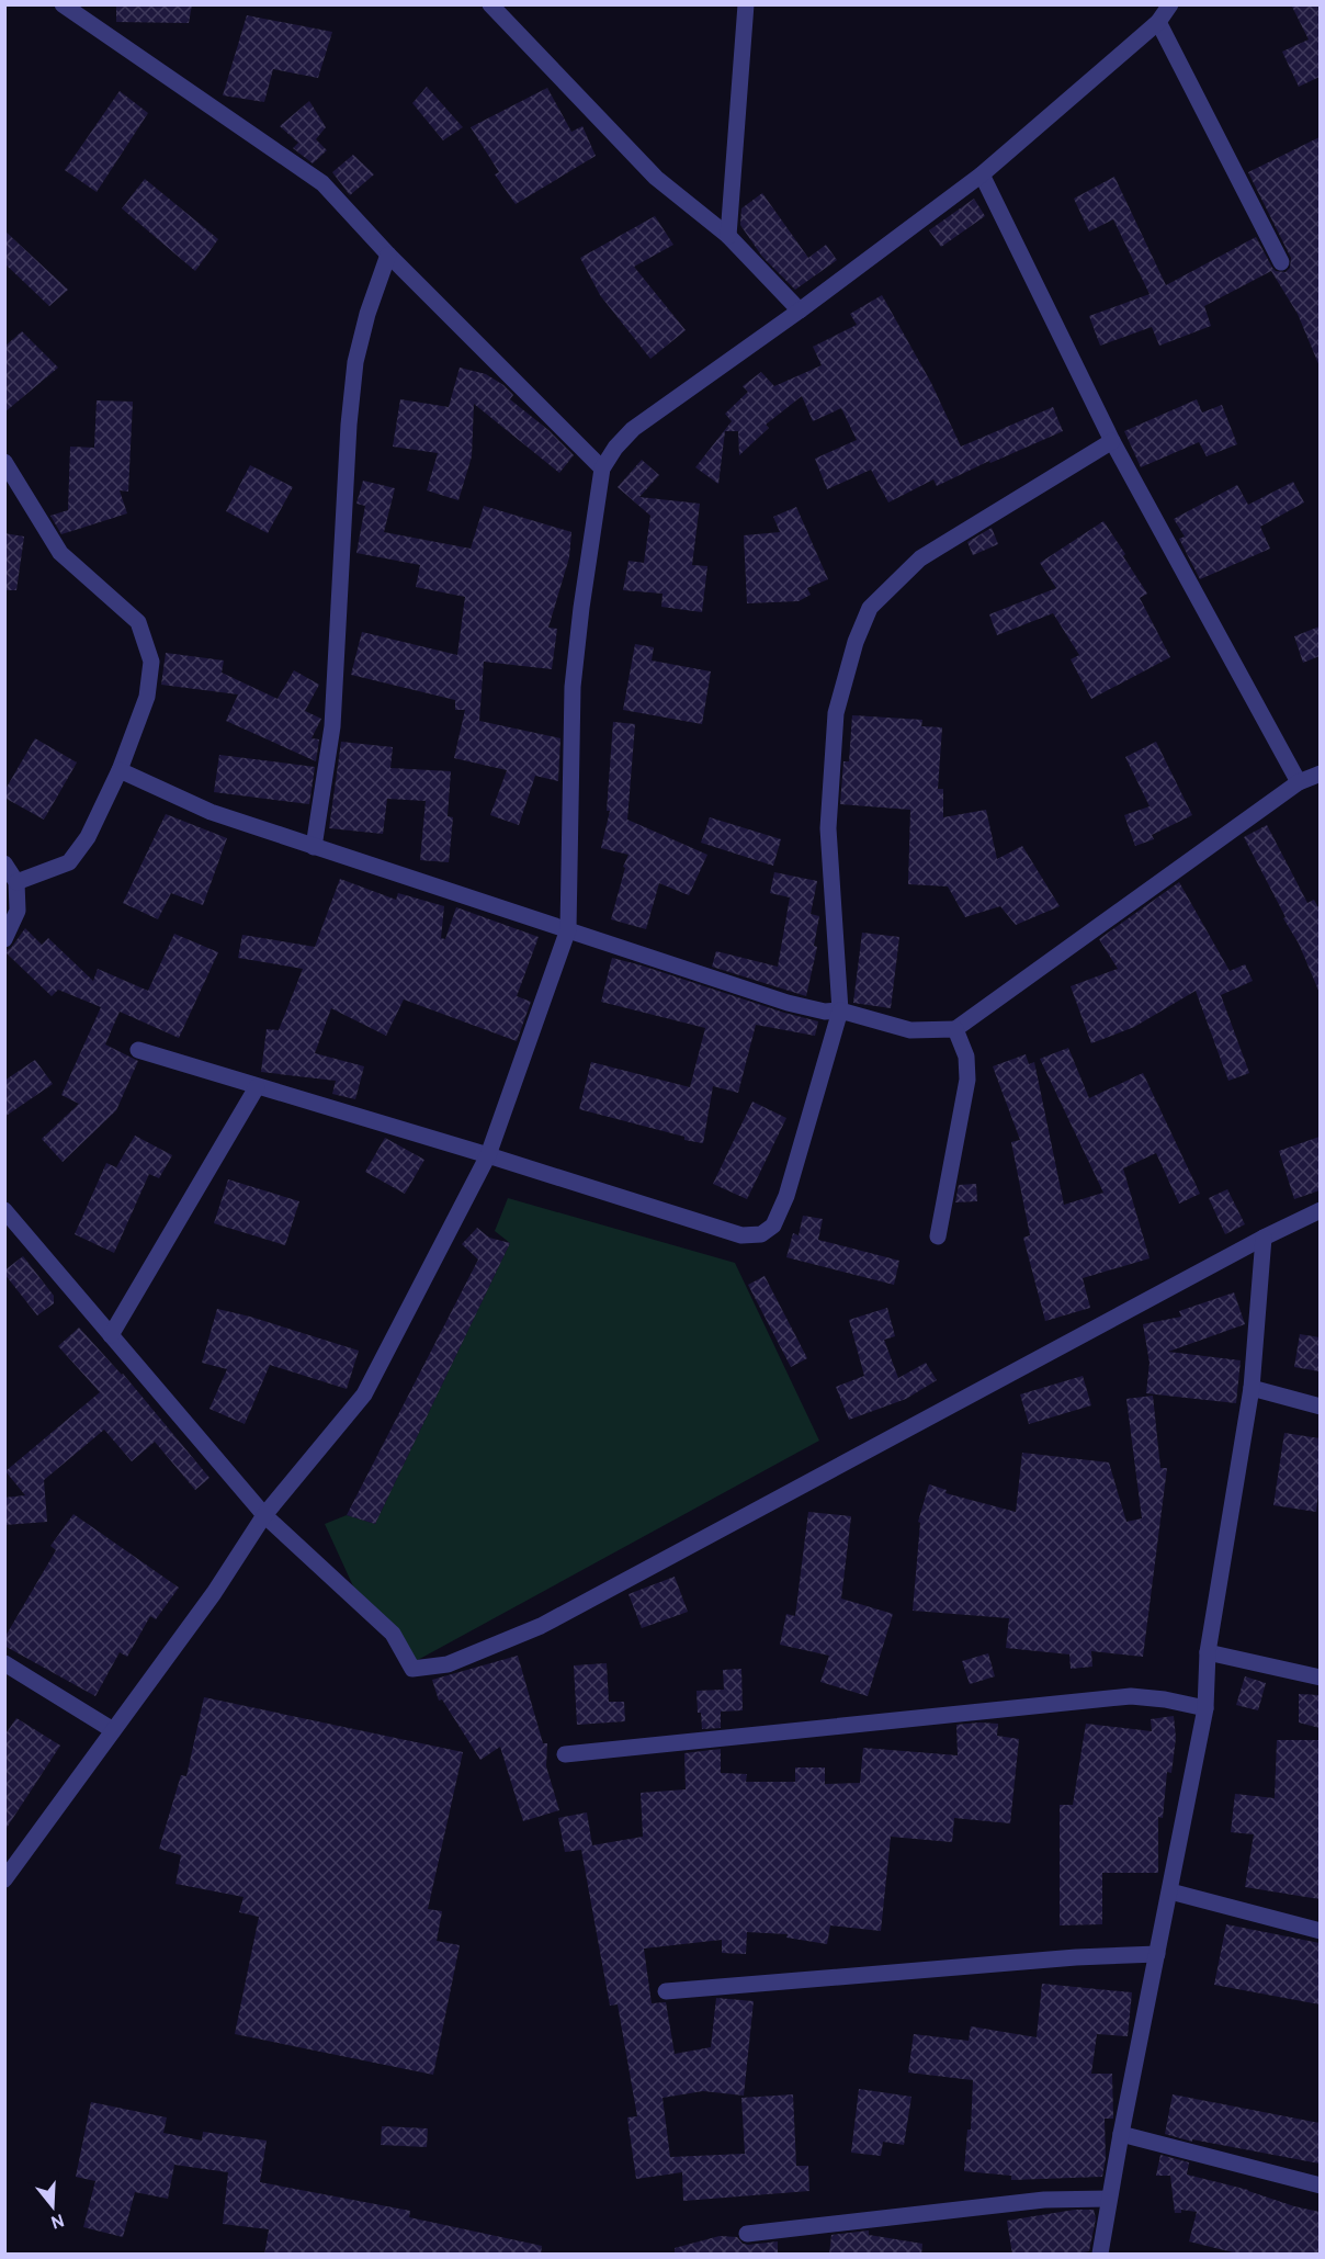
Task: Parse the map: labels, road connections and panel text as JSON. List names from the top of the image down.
{
  "north": "bottom"
}
